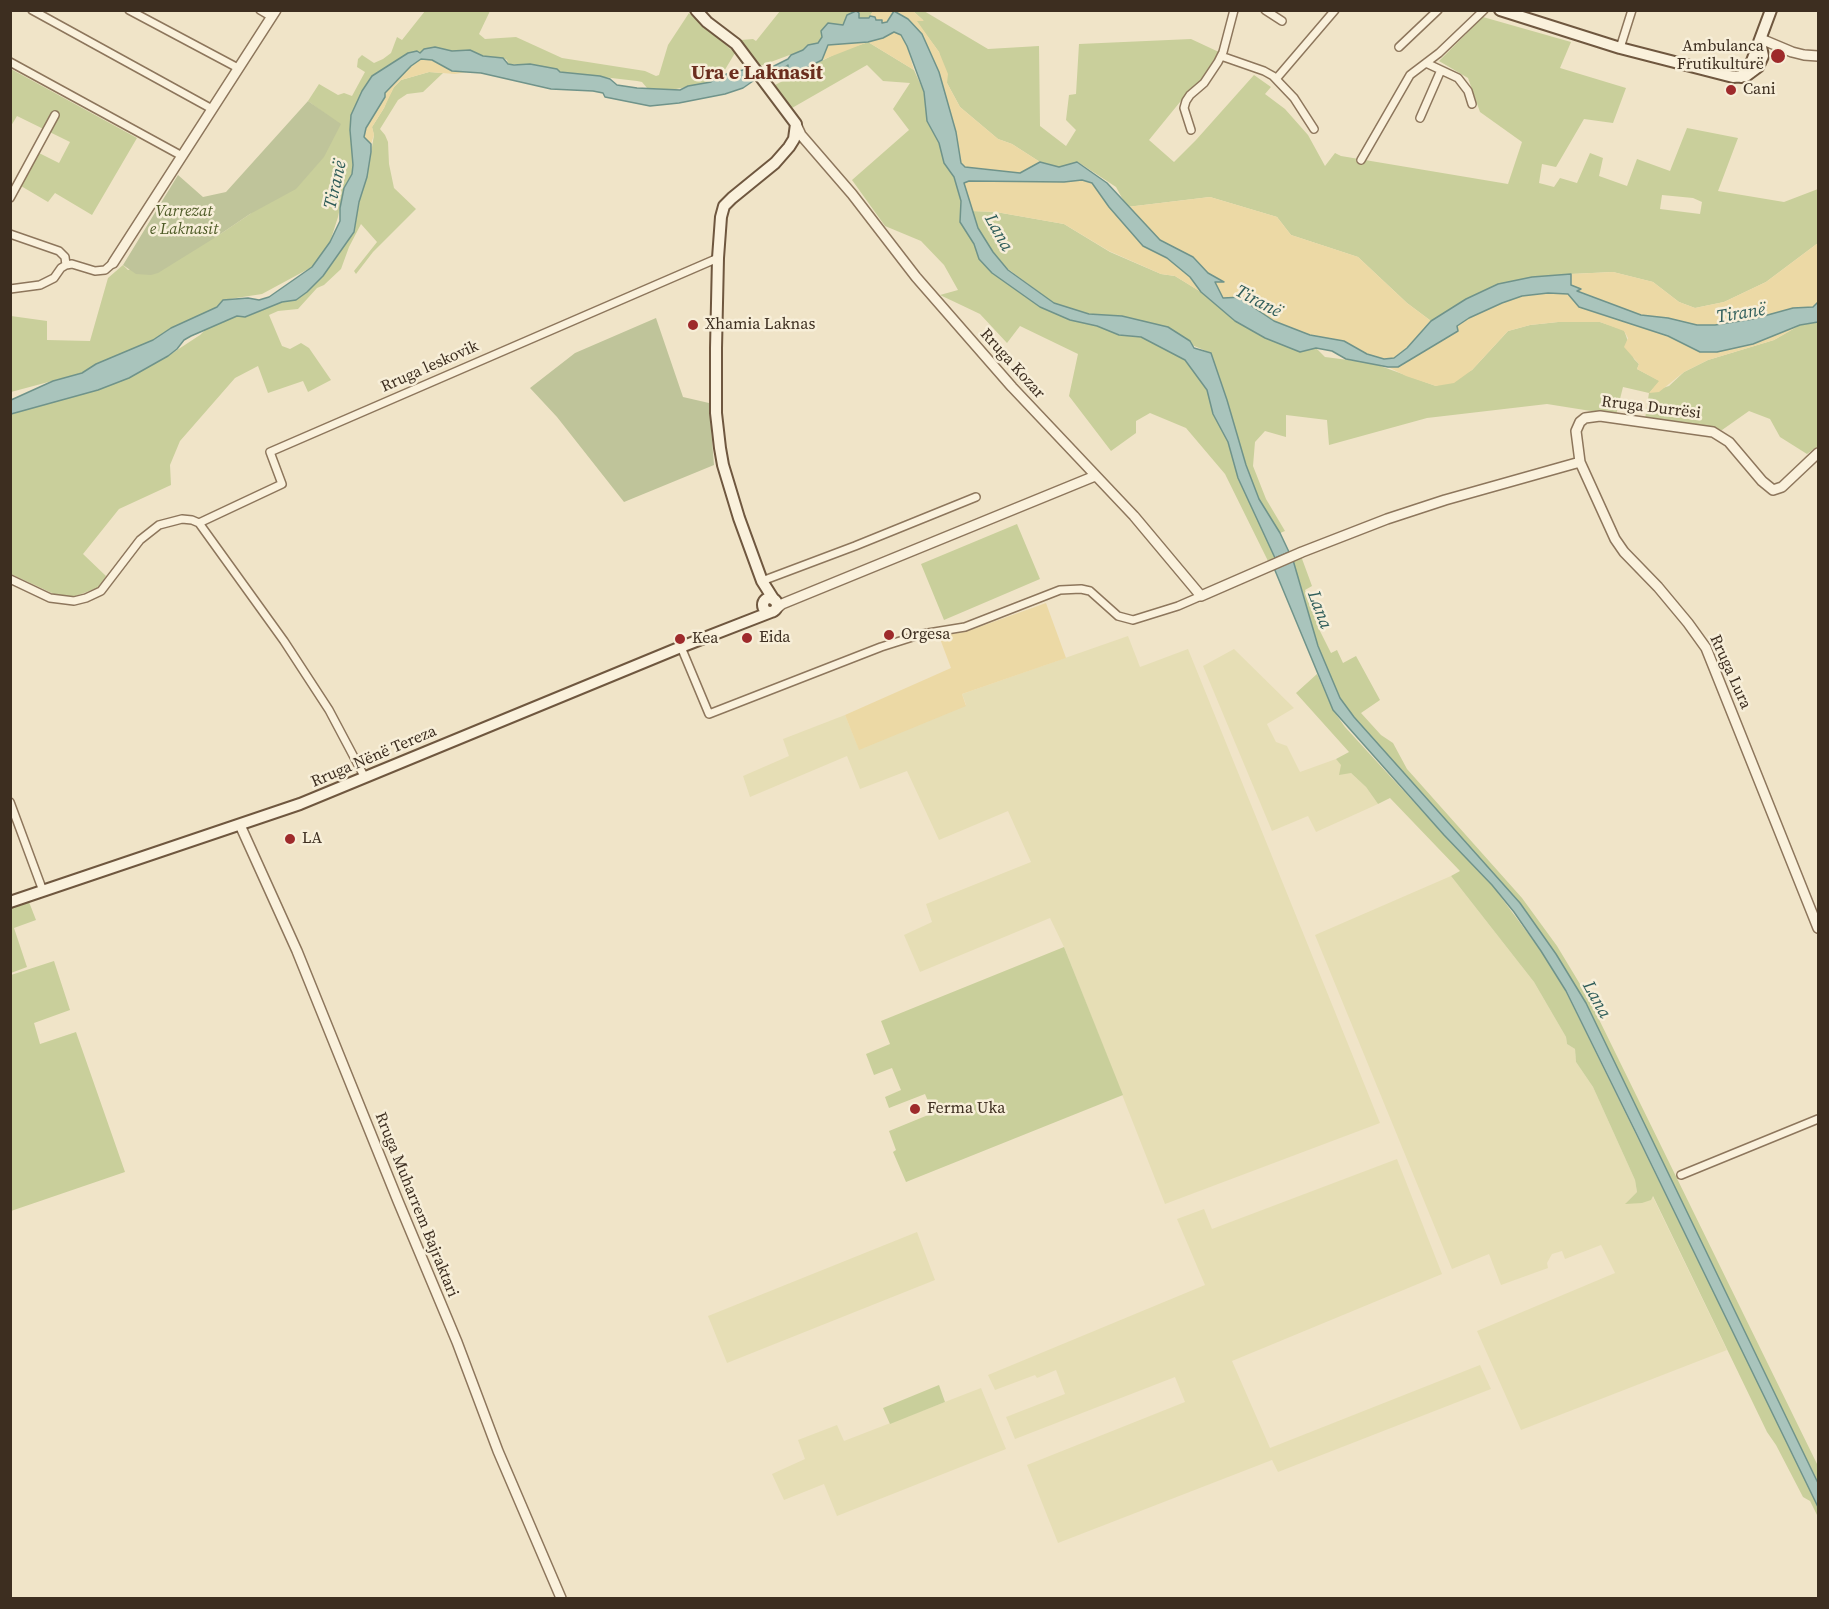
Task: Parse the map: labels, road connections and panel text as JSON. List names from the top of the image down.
{
  "streets": {
    "main road": ["Rruga Nënë Tereza"],
    "street": [
      "Rruga Kozar",
      "Rruga leskovik",
      "Rruga Durrësi",
      "Rruga Lura",
      "Rruga Muharrem Bajraktari"
    ]
  },
  "crossings": [
    ["Rruga Durrësi", "Rruga Lura"],
    ["Rruga Nënë Tereza", "Rruga Muharrem Bajraktari"]
  ],
  "districts": ["Ura e Laknasit"],
  "water": ["Tiranë", "Lana"],
  "parks": ["Varrezat e Laknasit"],
  "places": [
    "Ambulanca Frutikulturë",
    "Cani",
    "Xhamia Laknas",
    "Orgesa",
    "Eida",
    "Kea",
    "LA",
    "Ferma Uka"
  ]
}
